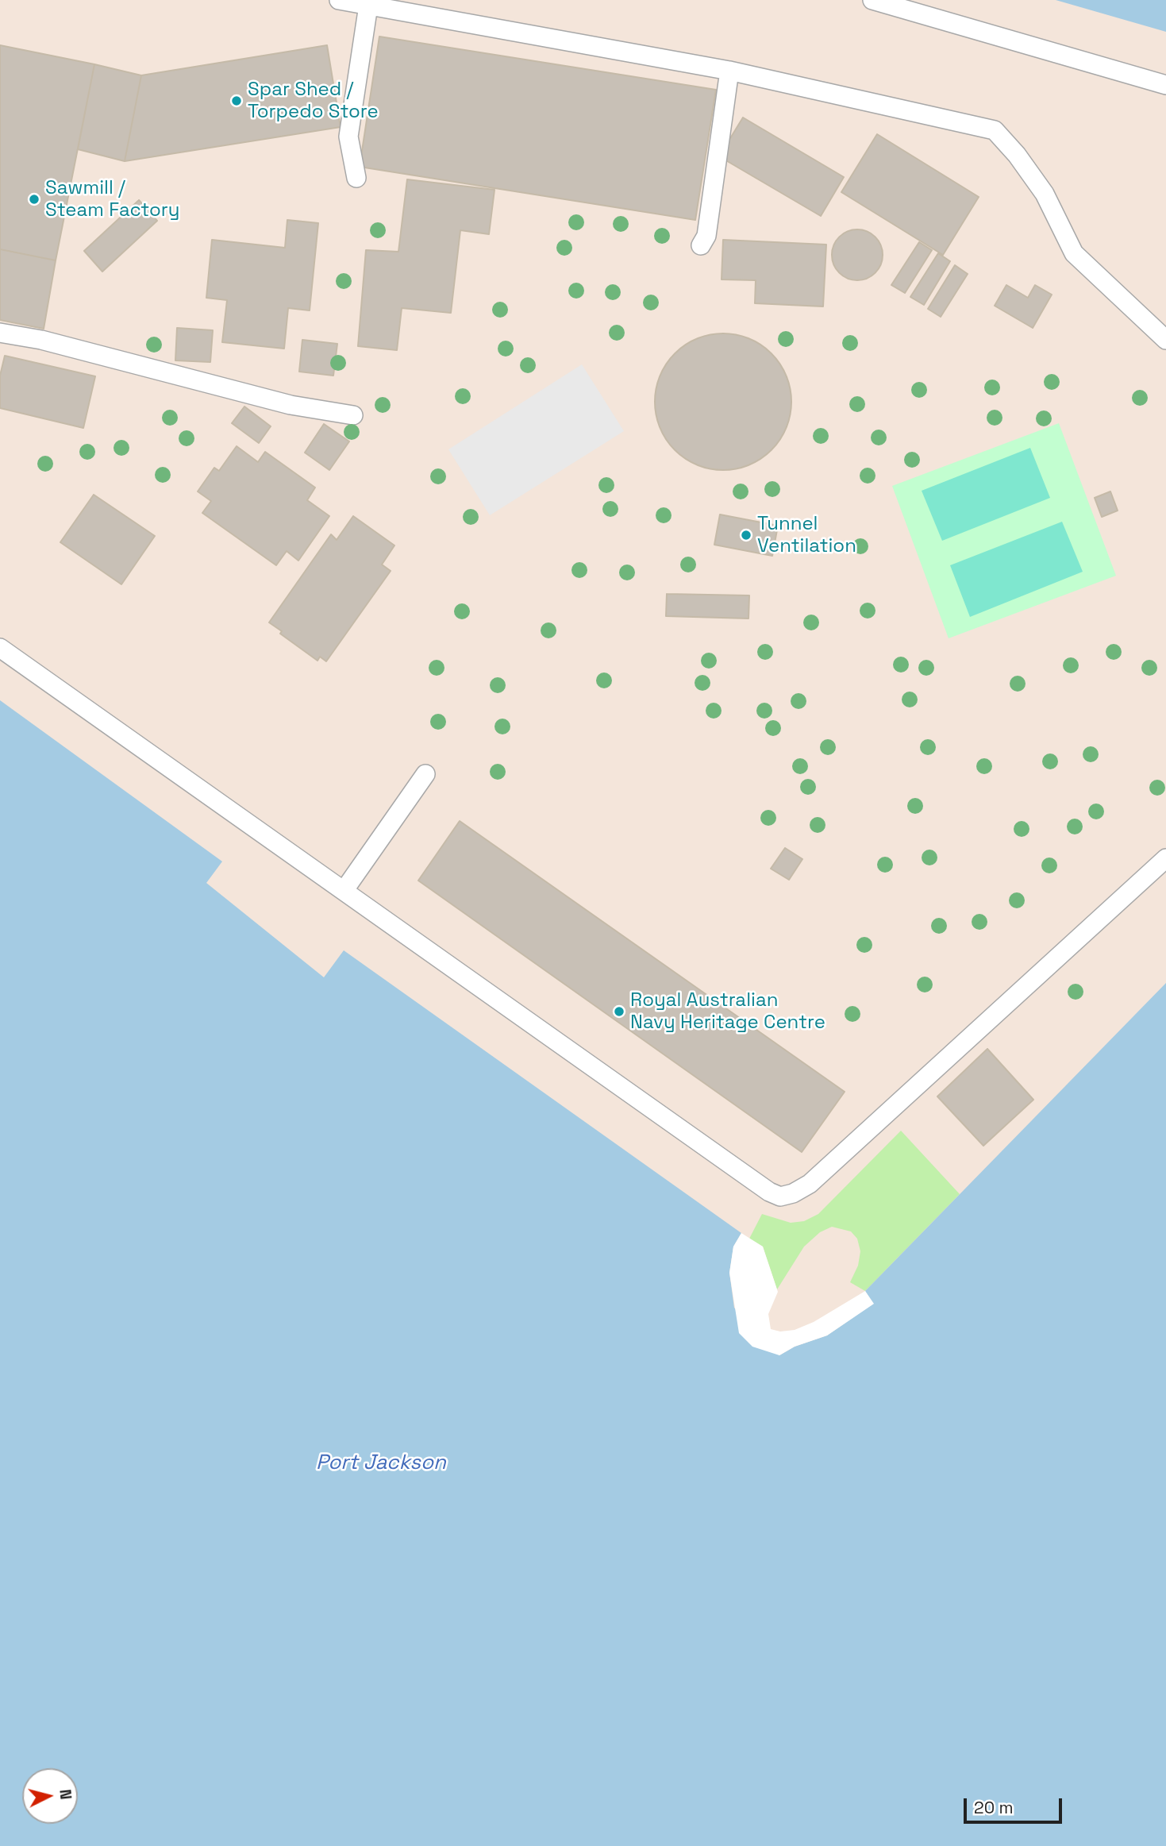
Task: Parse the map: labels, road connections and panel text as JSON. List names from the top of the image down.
{
  "water": ["Port Jackson"],
  "places": [
    "Spar Shed / Torpedo Store",
    "Sawmill / Steam Factory",
    "Tunnel Ventilation",
    "Royal Australian Navy Heritage Centre"
  ],
  "scale_bar": "20 m",
  "north": "right"
}
